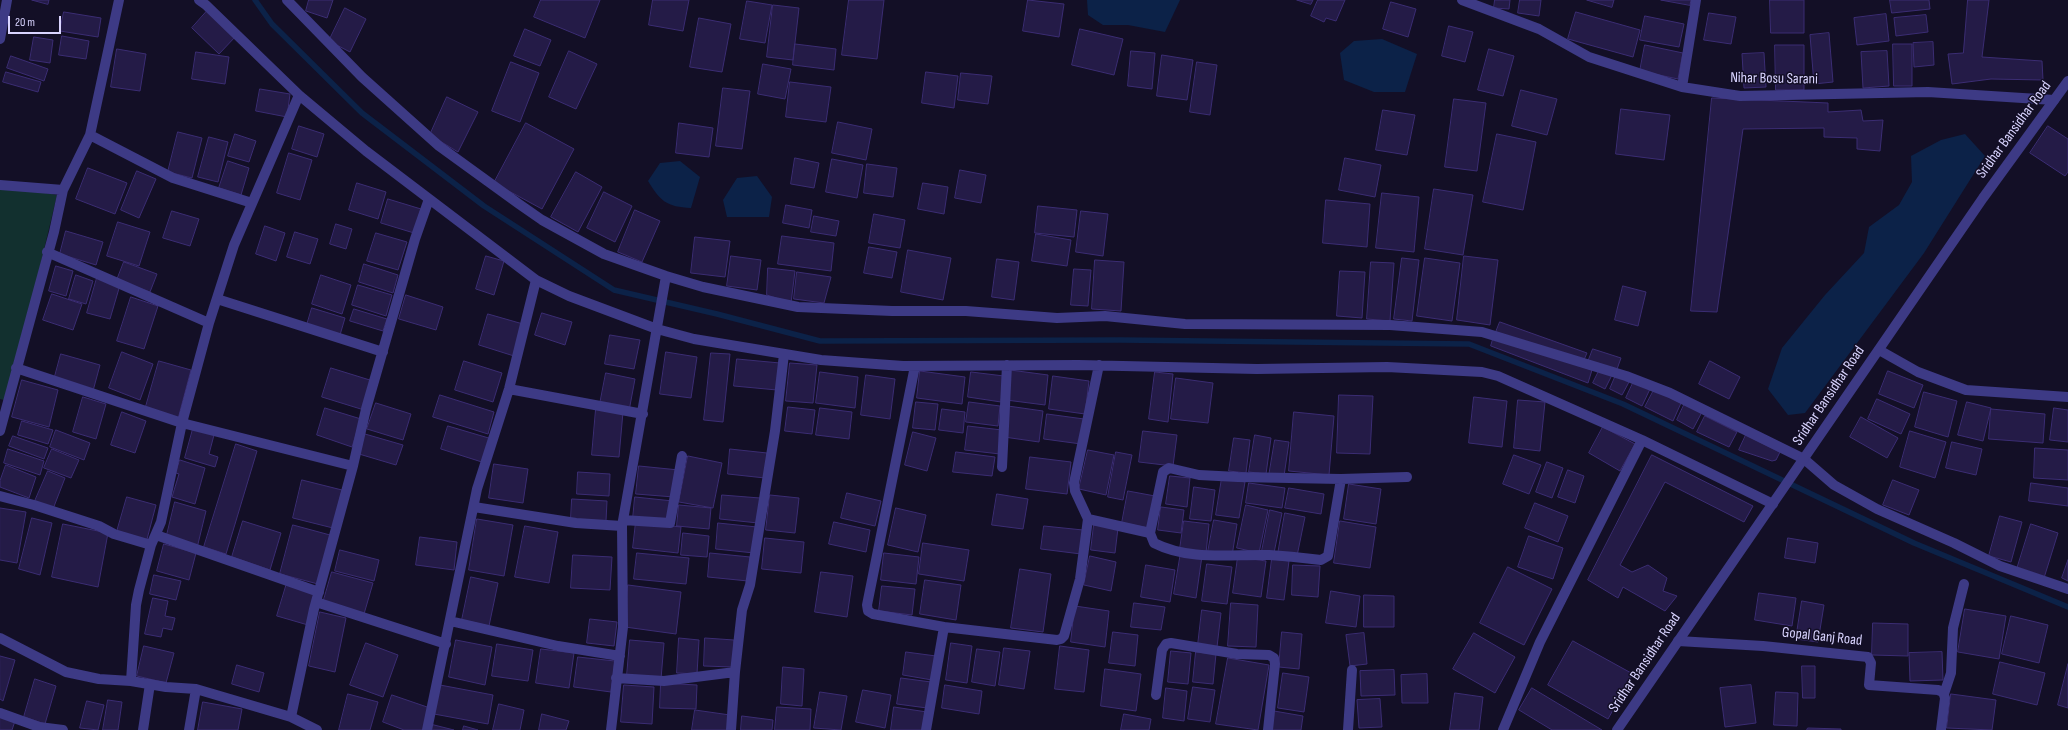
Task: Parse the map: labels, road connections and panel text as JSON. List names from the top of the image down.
{
  "streets": {
    "street": ["Nihar Bosu Sarani", "Sridhar Bansidhar Road", "Gopal Ganj Road"]
  },
  "crossings": [
    ["Nihar Bosu Sarani", "Sridhar Bansidhar Road"],
    ["Sridhar Bansidhar Road", "Gopal Ganj Road"]
  ],
  "scale_bar": "20 m"
}
